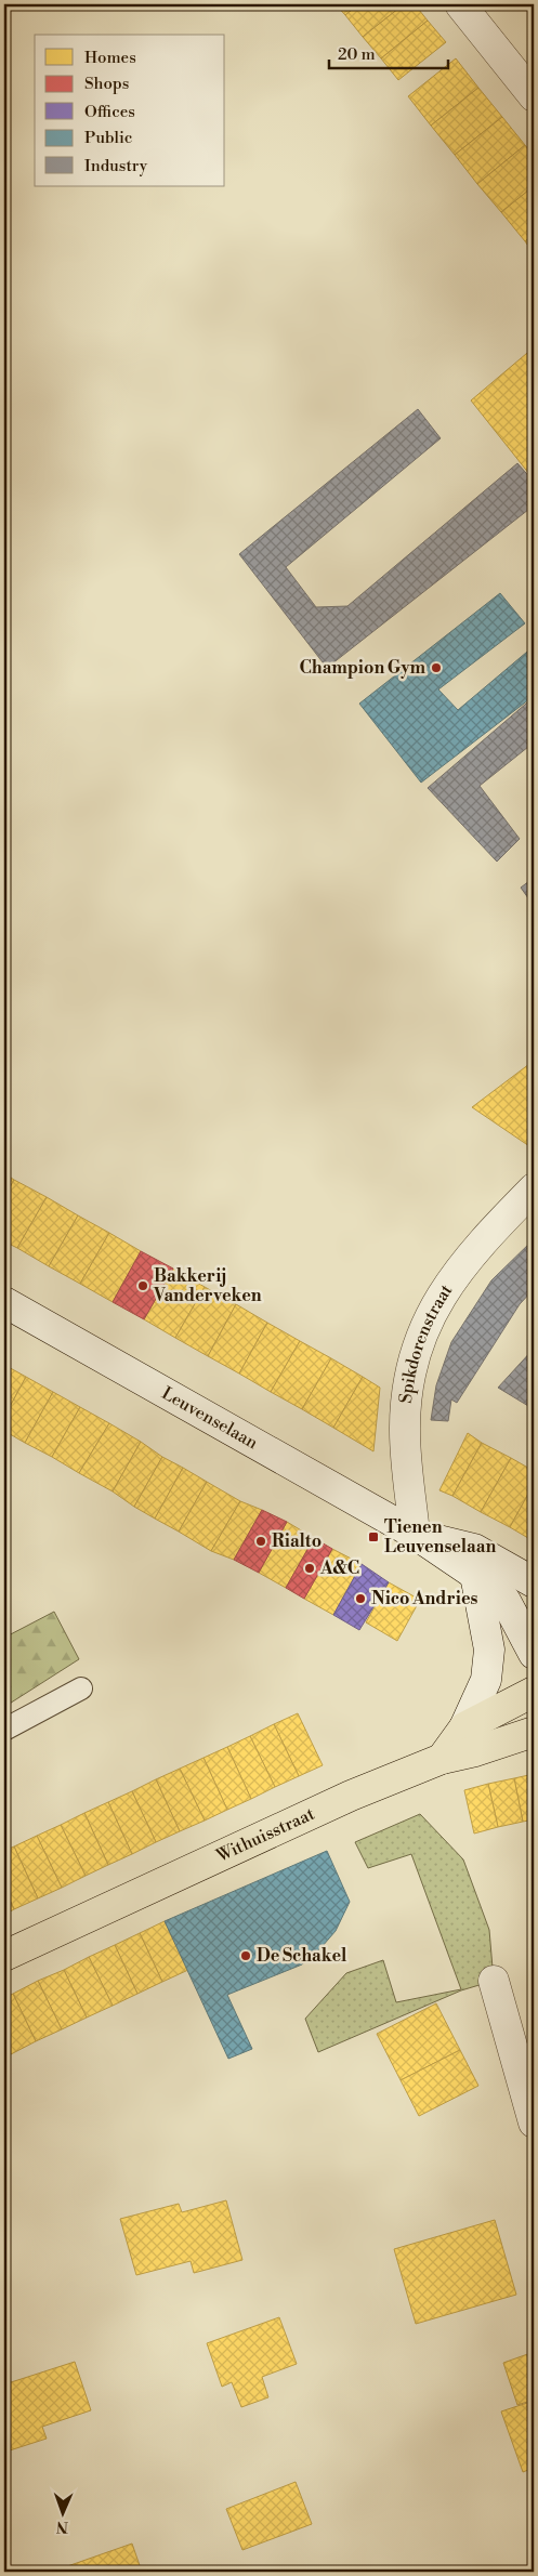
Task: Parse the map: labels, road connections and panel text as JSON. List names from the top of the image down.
{
  "streets": {
    "main road": ["Withuisstraat"],
    "street": ["Spikdorenstraat", "Leuvenselaan"]
  },
  "crossings": [
    ["Spikdorenstraat", "Leuvenselaan"]
  ],
  "places": {
    "other": [
      "Champion Gym",
      "Bakkerij Vanderveken",
      "Rialto",
      "A&C",
      "Nico Andries",
      "De Schakel"
    ],
    "transit": ["Tienen Leuvenselaan"]
  },
  "legend": [
    "Homes",
    "Shops",
    "Offices",
    "Public",
    "Industry"
  ],
  "scale_bar": "20 m",
  "north": "bottom"
}
